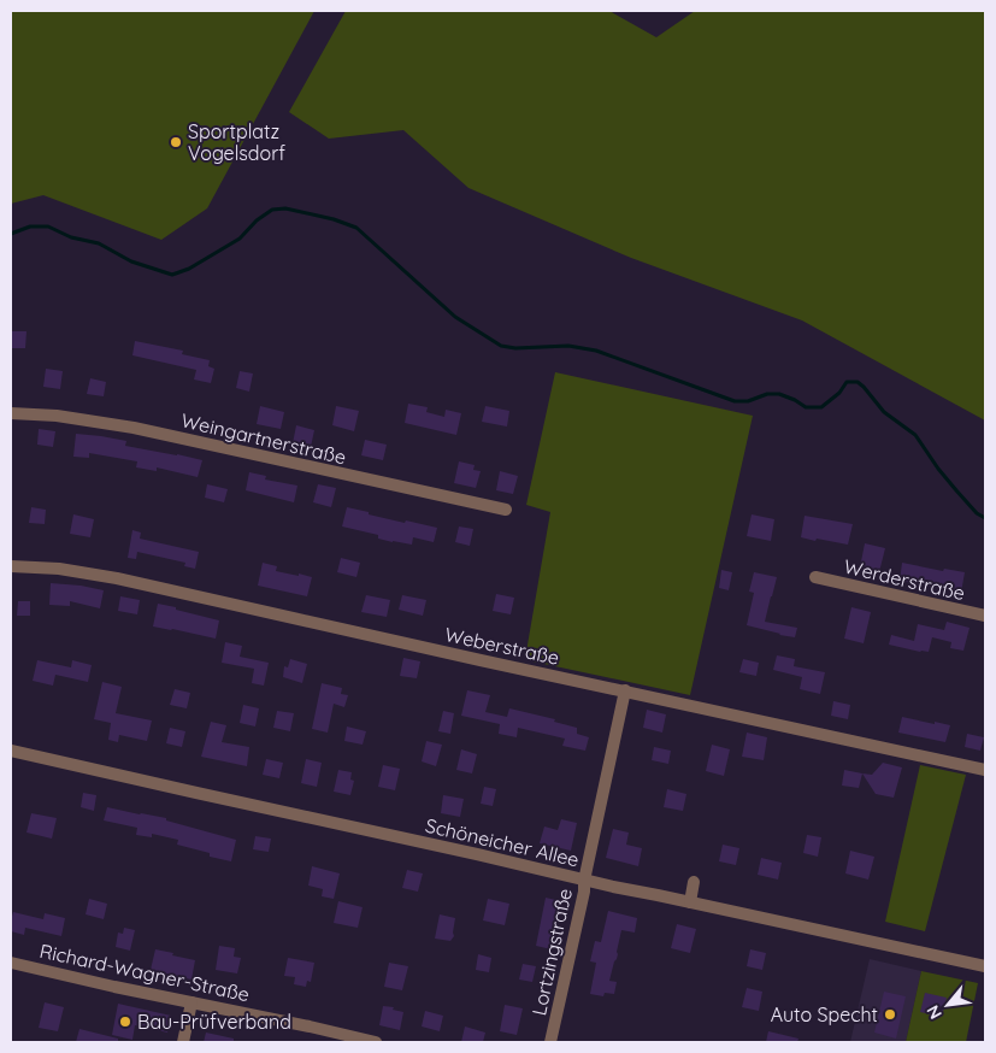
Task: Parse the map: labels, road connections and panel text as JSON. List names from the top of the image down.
{
  "streets": {
    "street": [
      "Weingartnerstraße",
      "Werderstraße",
      "Weberstraße",
      "Schöneicher Allee",
      "Lortzingstraße",
      "Richard-Wagner-Straße"
    ]
  },
  "crossings": [
    ["Weberstraße", "Lortzingstraße"],
    ["Schöneicher Allee", "Lortzingstraße"]
  ],
  "places": ["Sportplatz Vogelsdorf", "Auto Specht", "Bau-Prüfverband"],
  "north": "bottom left"
}
